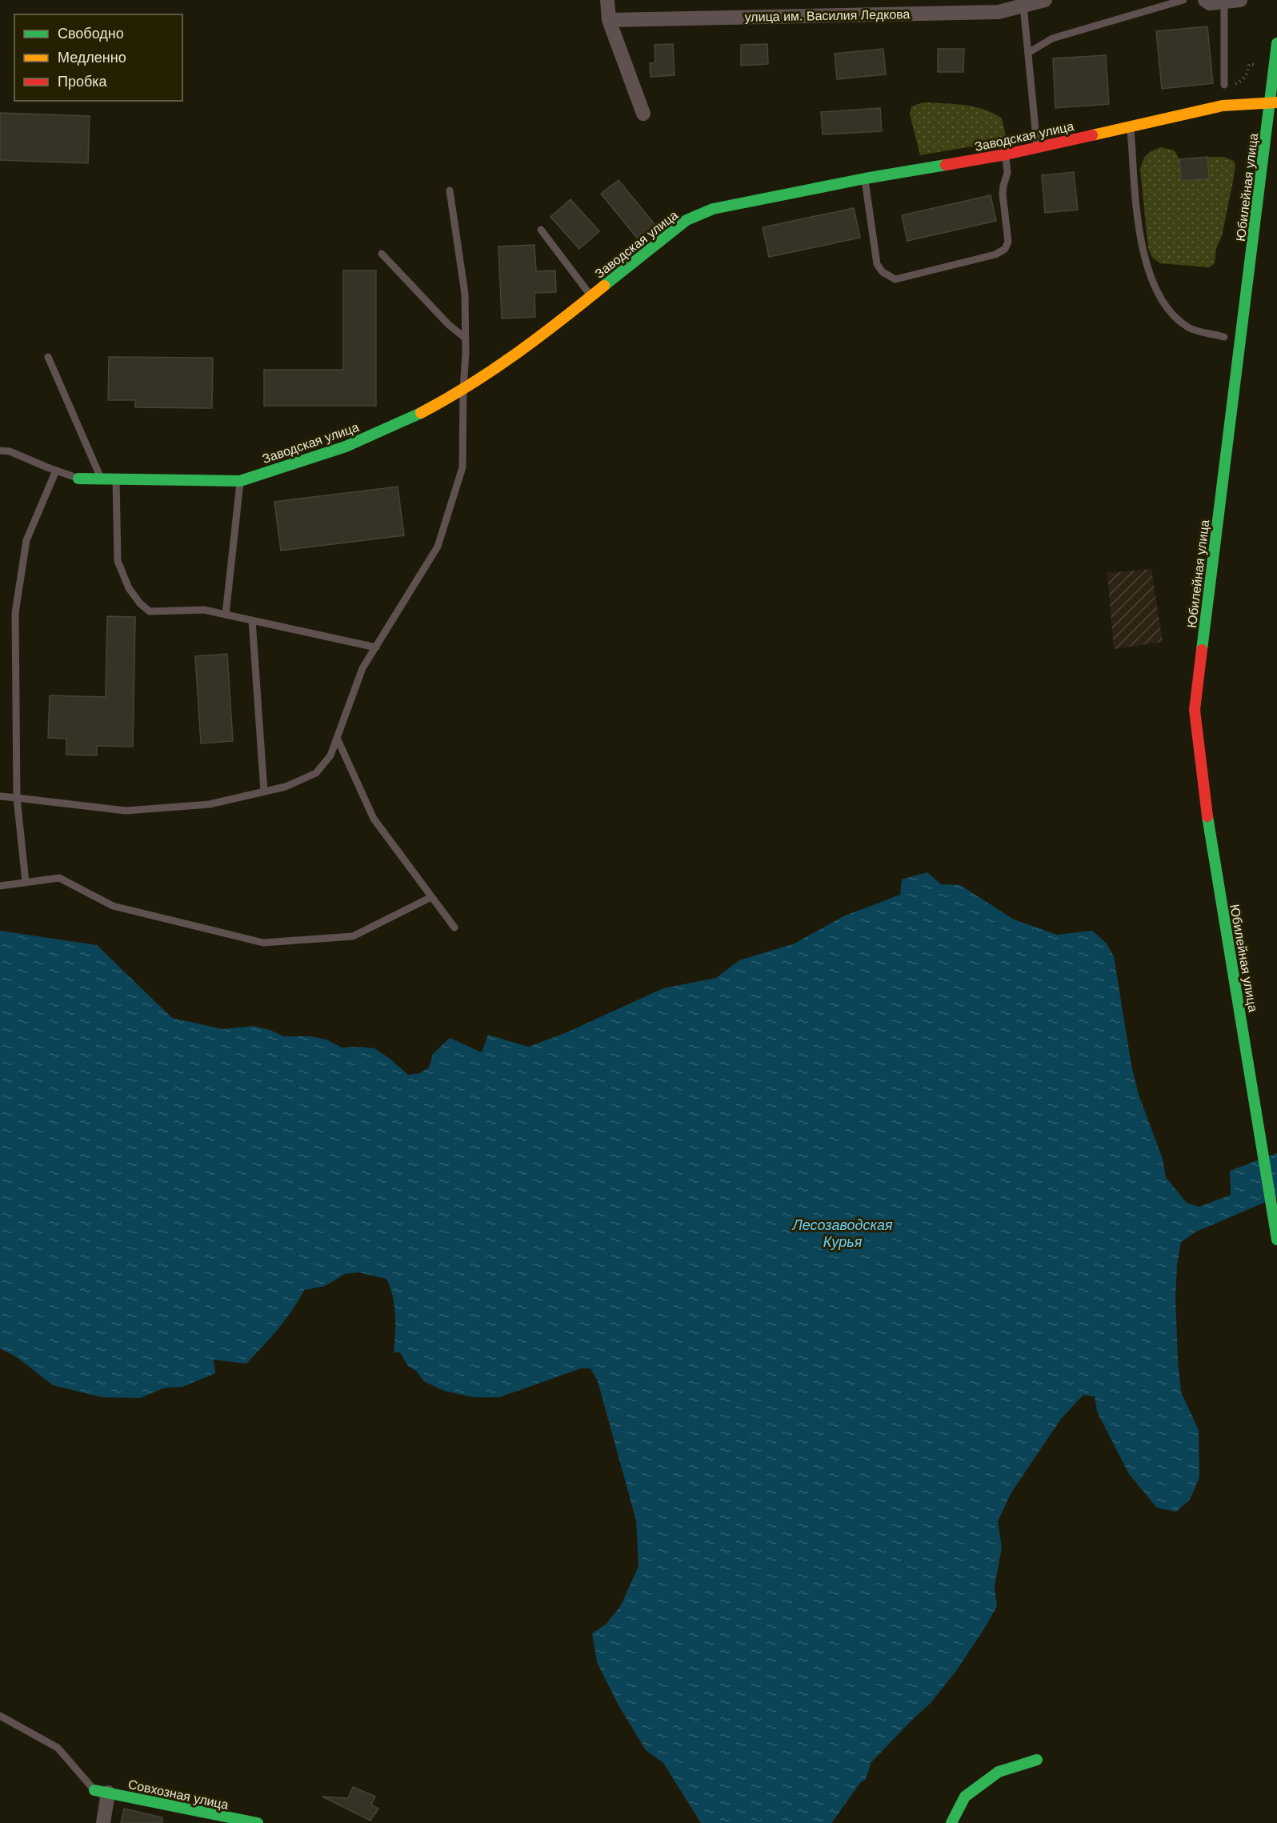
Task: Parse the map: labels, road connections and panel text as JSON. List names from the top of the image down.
{
  "streets": {
    "street": [
      "улица им. Василия Ледкова",
      "Заводская улица",
      "Юбилейная улица",
      "Совхозная улица"
    ]
  },
  "crossings": [
    ["Заводская улица", "Юбилейная улица"]
  ],
  "water": ["Лесозаводская Курья"],
  "legend": ["Свободно", "Медленно", "Пробка"]
}
